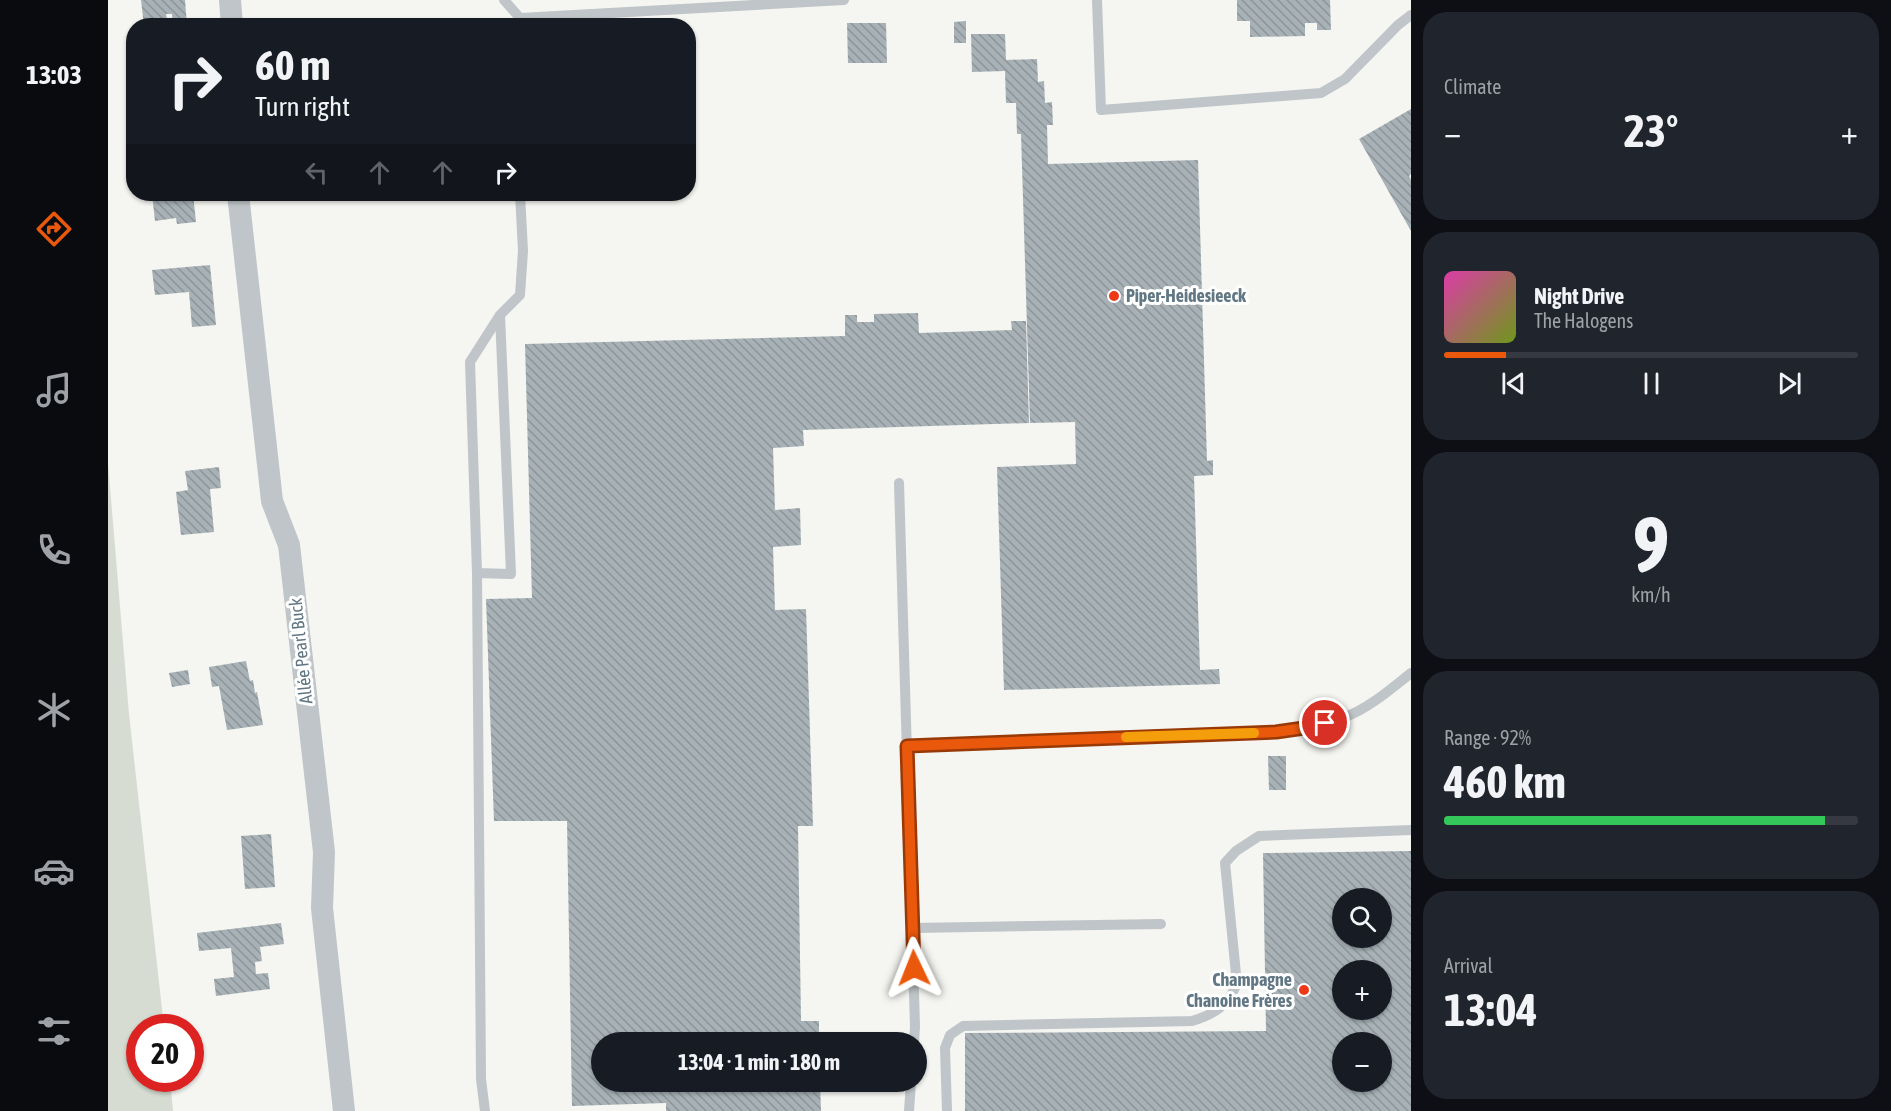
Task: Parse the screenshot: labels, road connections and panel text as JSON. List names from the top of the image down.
{
  "streets": {
    "street": ["Allée Pearl Buck"]
  },
  "places": ["Piper-Heidesieeck", "Champagne Chanoine Frères"],
  "page": {
    "tabs": "13:03",
    "tile": [
      "Climate",
      ["9", "km/h"],
      ["Range · 92%", "460 km"],
      ["Arrival", "13:04"]
    ],
    "turn": ["60 m", "Turn right"],
    "heat": ["−", "23°", "+"],
    "song": ["Night Drive", "The Halogens"],
    "map_buttons": ["+", "−"],
    "limit": "20",
    "trip": "13:04 · 1 min · 180 m"
  }
}
